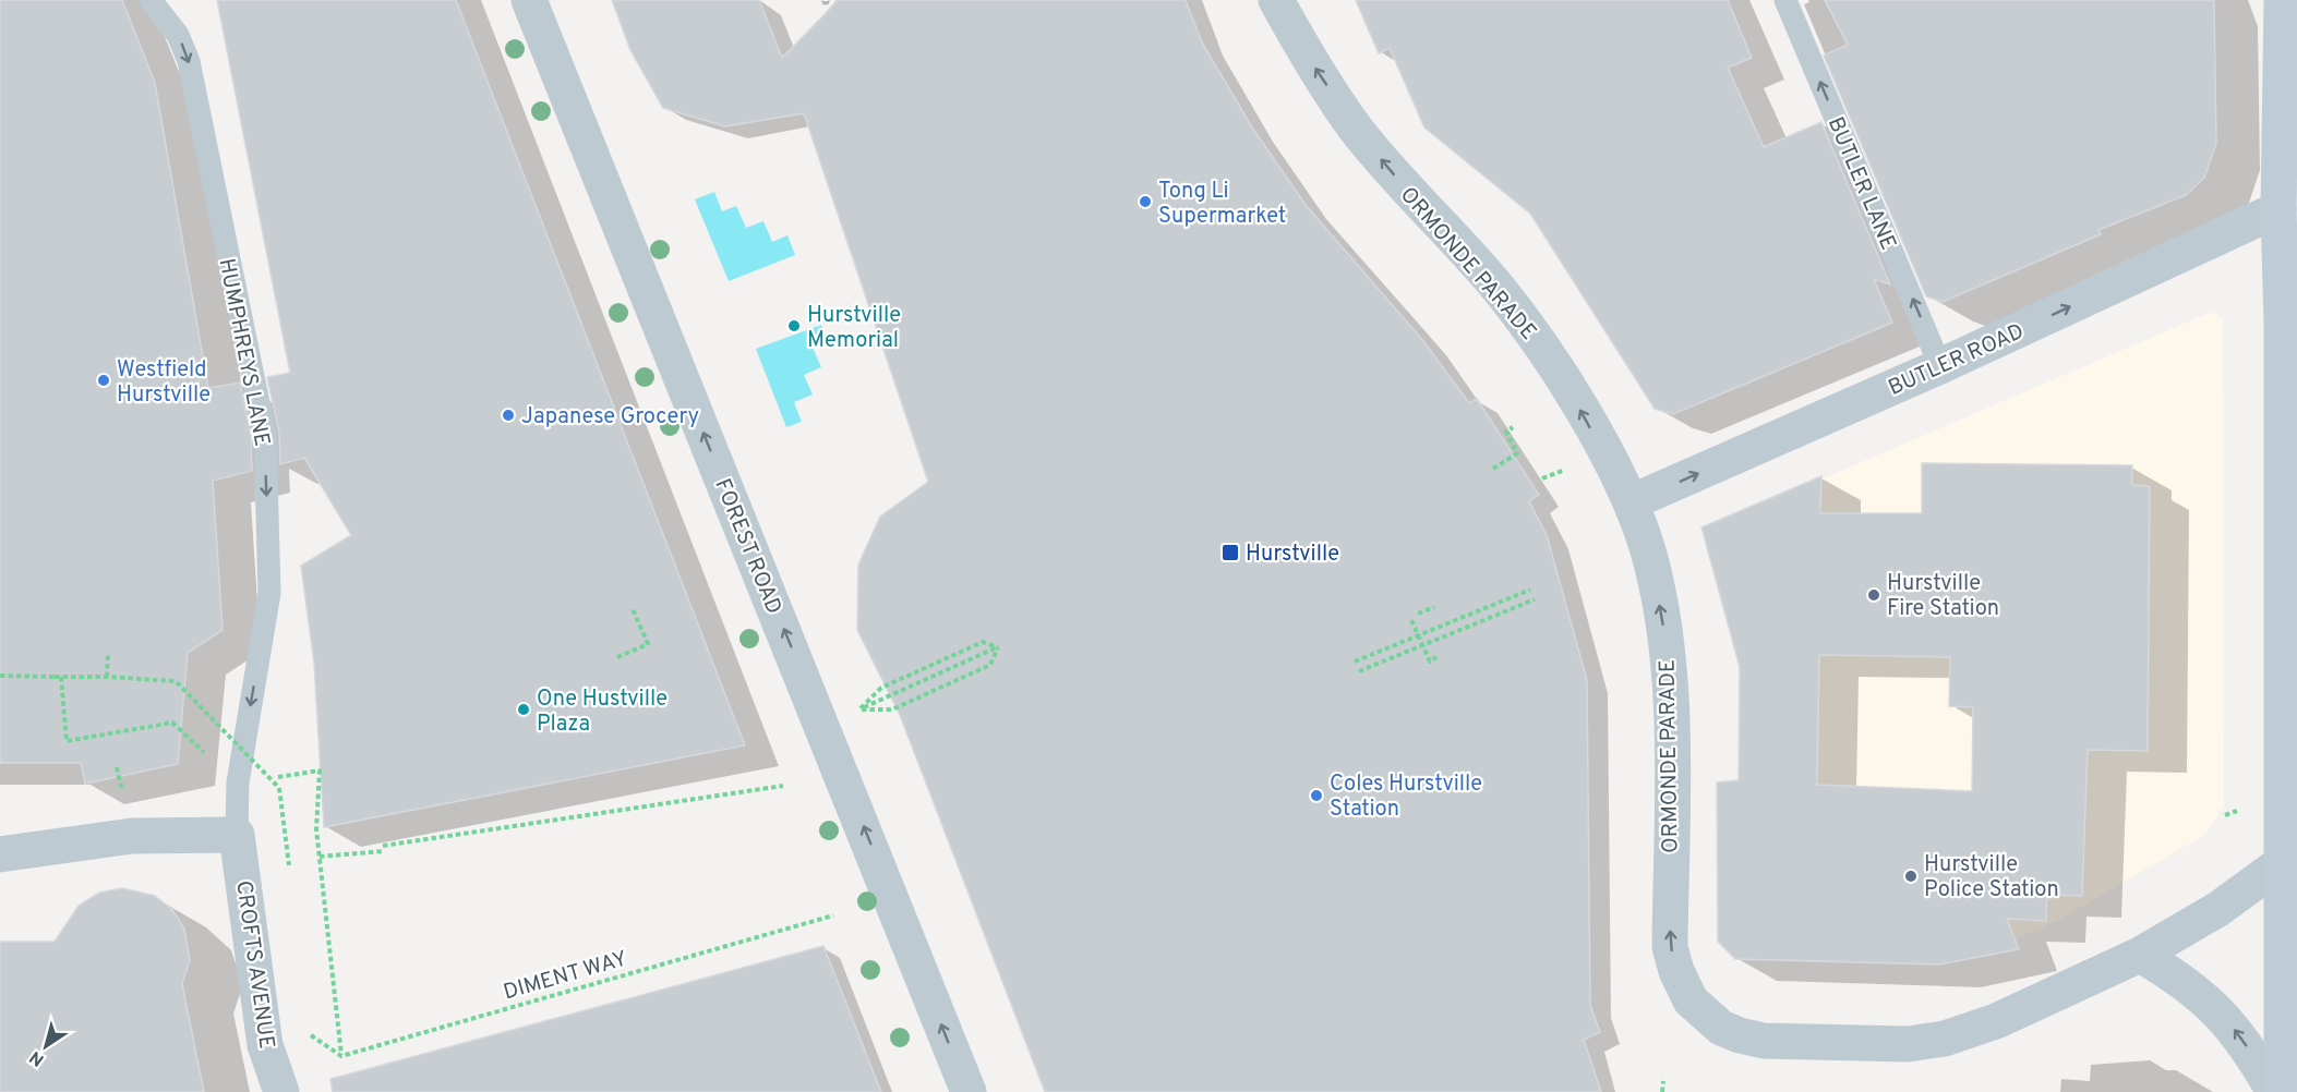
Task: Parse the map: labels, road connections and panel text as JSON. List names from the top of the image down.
{
  "streets": {
    "street": [
      "ORMONDE PARADE",
      "BUTLER ROAD",
      "FOREST ROAD",
      "CROFTS AVENUE"
    ],
    "lane": ["BUTLER LANE", "HUMPHREYS LANE"],
    "path": ["DIMENT WAY"]
  },
  "crossings": [
    ["BUTLER LANE", "BUTLER ROAD"],
    ["ORMONDE PARADE", "BUTLER ROAD"],
    ["HUMPHREYS LANE", "CROFTS AVENUE"]
  ],
  "one_way": [
    "BUTLER LANE",
    "ORMONDE PARADE",
    "HUMPHREYS LANE",
    "BUTLER ROAD",
    "FOREST ROAD"
  ],
  "places": {
    "other": [
      "Tong Li Supermarket",
      "Hurstville Memorial",
      "Westfield Hurstville",
      "Japanese Grocery",
      "Hurstville Fire Station",
      "One Hustville Plaza",
      "Coles Hurstville Station",
      "Hurstville Police Station"
    ],
    "transit": ["Hurstville"]
  },
  "north": "bottom left"
}
